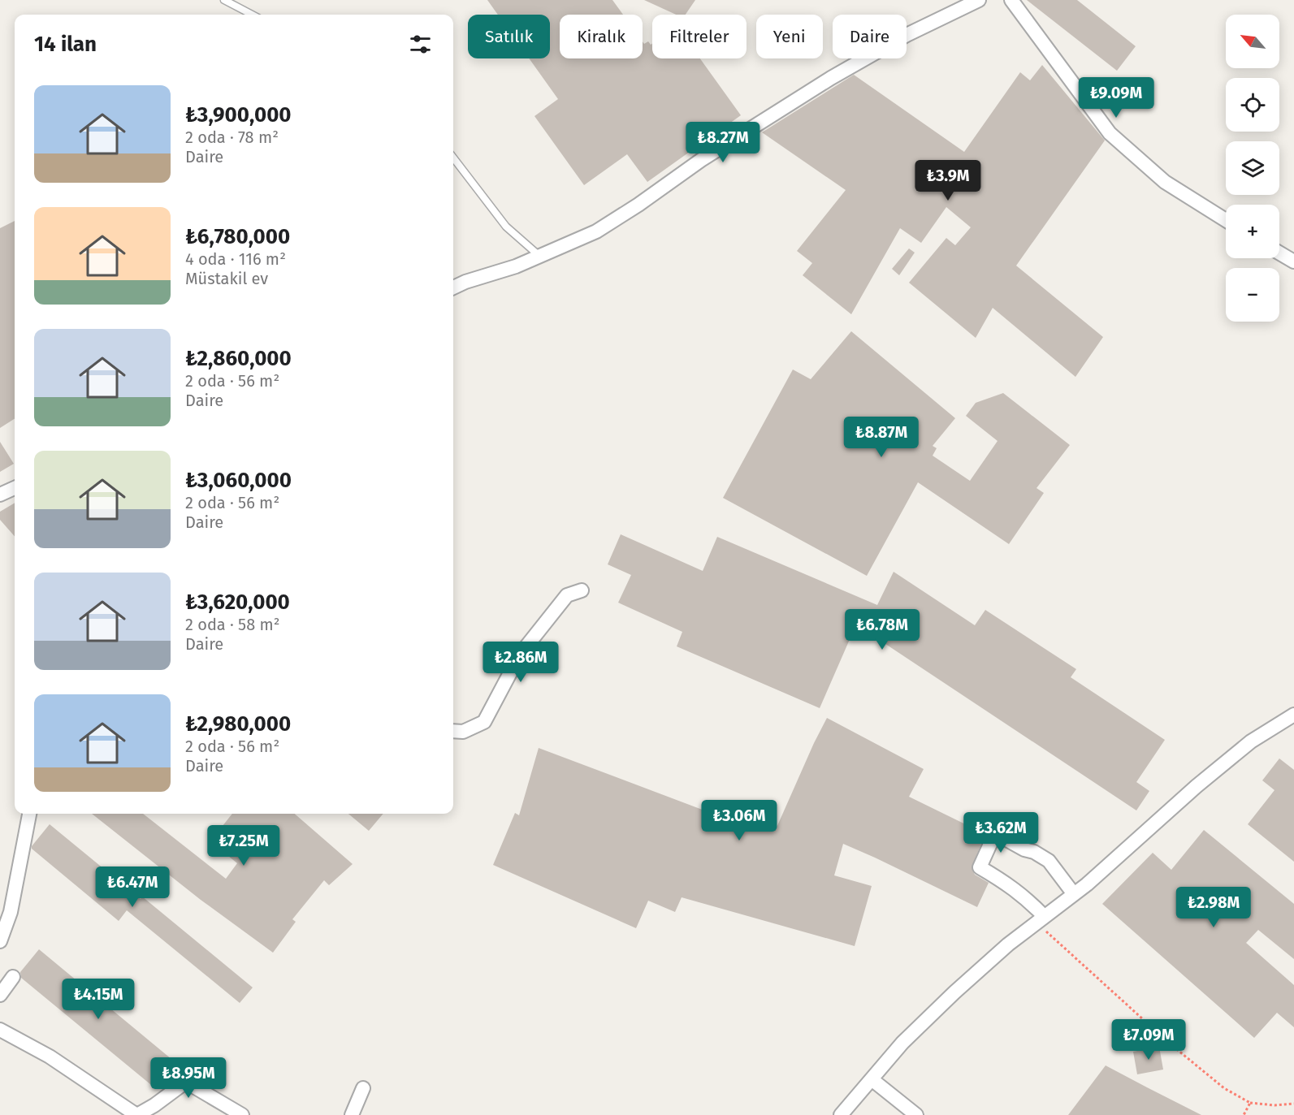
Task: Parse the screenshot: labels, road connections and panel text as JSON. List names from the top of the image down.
{
  "north": "top left",
  "page": {
    "map_buttons": ["+", "−"],
    "chip": [
      "Satılık",
      "Kiralık",
      "Filtreler",
      "Yeni",
      "Daire"
    ],
    "heading": "14 ilan",
    "list": [
      {
        "name": "₺3,900,000",
        "note": "2 oda · 78 m² · Daire"
      },
      {
        "name": "₺6,780,000",
        "note": "4 oda · 116 m² · Müstakil ev"
      },
      {
        "name": "₺2,860,000",
        "note": "2 oda · 56 m² · Daire"
      },
      {
        "name": "₺3,060,000",
        "note": "2 oda · 56 m² · Daire"
      },
      {
        "name": "₺3,620,000",
        "note": "2 oda · 58 m² · Daire"
      },
      {
        "name": "₺2,980,000",
        "note": "2 oda · 56 m² · Daire"
      }
    ],
    "price": [
      "₺9.09M",
      "₺8.27M",
      "₺3.9M",
      "₺8.87M",
      "₺6.78M",
      "₺2.86M",
      "₺3.06M",
      "₺3.62M",
      "₺7.25M",
      "₺6.47M",
      "₺2.98M",
      "₺4.15M",
      "₺7.09M",
      "₺8.95M"
    ]
  }
}
